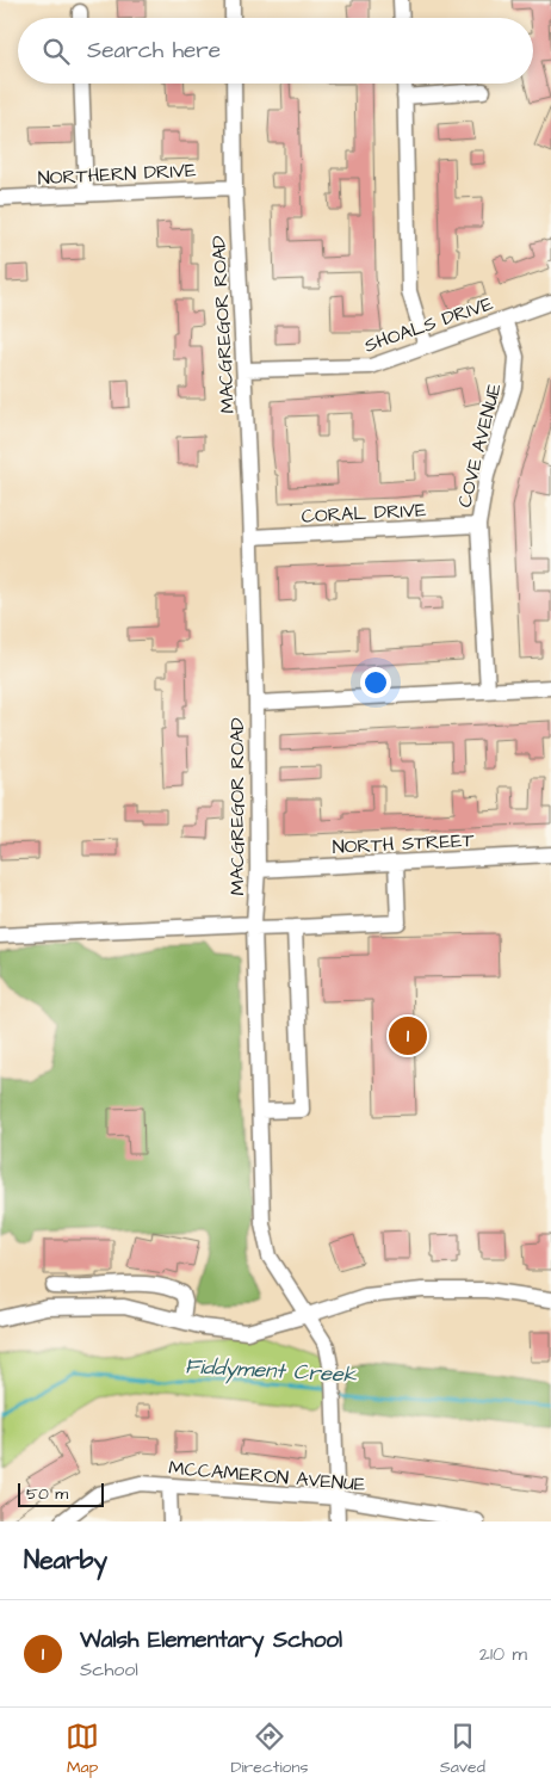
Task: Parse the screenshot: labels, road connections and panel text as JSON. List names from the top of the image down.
{
  "streets": {
    "street": [
      "NORTHERN DRIVE",
      "SHOALS DRIVE",
      "MACGREGOR ROAD",
      "COVE AVENUE",
      "CORAL DRIVE",
      "NORTH STREET",
      "MCCAMERON AVENUE"
    ]
  },
  "crossings": [
    ["NORTHERN DRIVE", "MACGREGOR ROAD"],
    ["SHOALS DRIVE", "MACGREGOR ROAD"],
    ["SHOALS DRIVE", "COVE AVENUE"],
    ["MACGREGOR ROAD", "CORAL DRIVE"],
    ["MACGREGOR ROAD", "NORTH STREET"],
    ["MACGREGOR ROAD", "MCCAMERON AVENUE"],
    ["COVE AVENUE", "CORAL DRIVE"]
  ],
  "water": ["Fiddyment Creek"],
  "scale_bar": "50 m",
  "page": {
    "search": "Search here",
    "pins": "1",
    "scale": "50 m",
    "heading": "Nearby",
    "list": [
      {
        "mark": "1",
        "name": "Walsh Elementary School",
        "note": "School",
        "value": "210 m"
      }
    ],
    "nav": ["Map", "Directions", "Saved"]
  }
}
